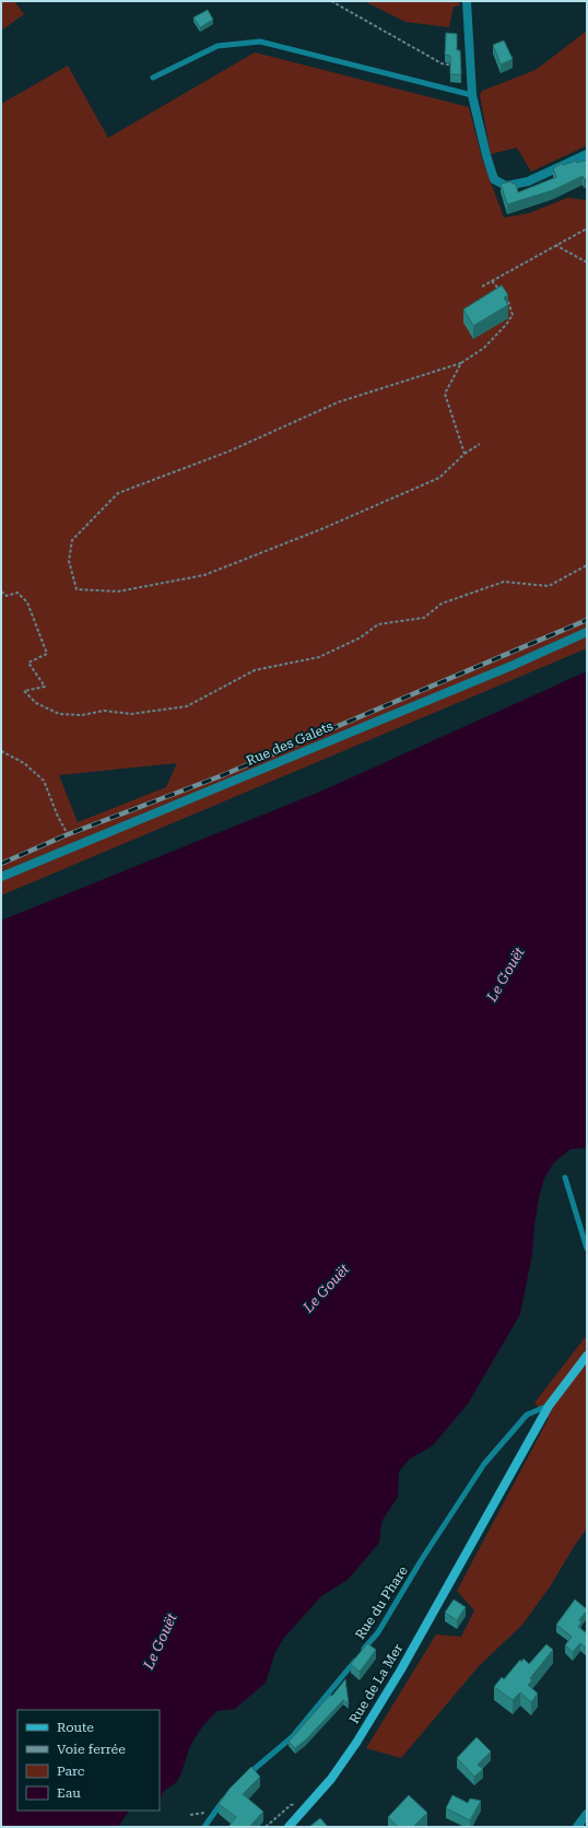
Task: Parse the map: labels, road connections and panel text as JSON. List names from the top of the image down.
{
  "streets": {
    "street": ["Rue des Galets", "Rue de La Mer"],
    "lane": ["Rue du Phare"]
  },
  "crossings": [
    ["Rue du Phare", "Rue de La Mer"]
  ],
  "water": ["Le Gouët"],
  "legend": [
    "Route",
    "Voie ferrée",
    "Parc",
    "Eau"
  ]
}
